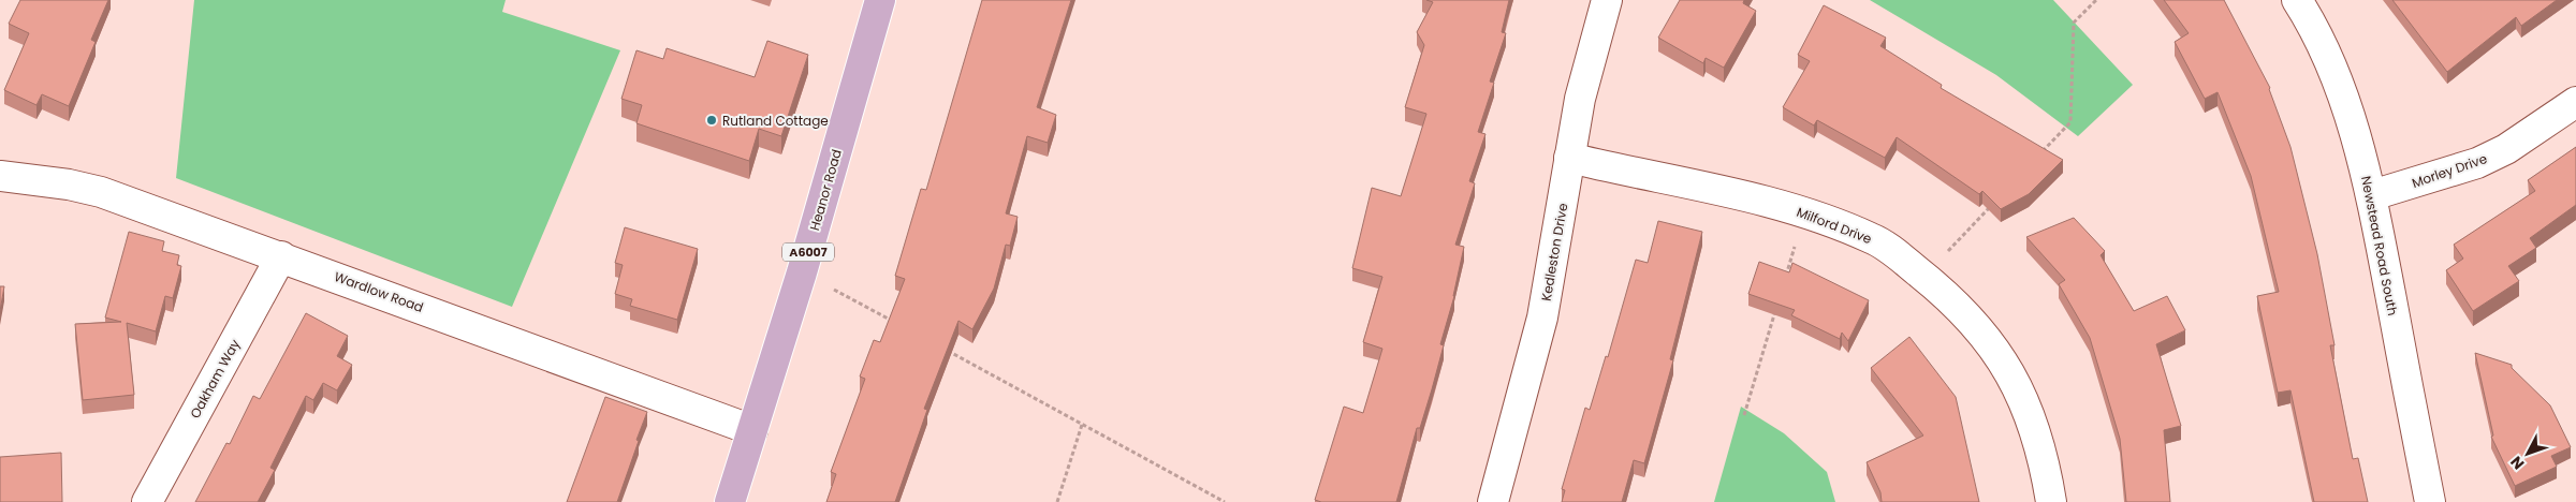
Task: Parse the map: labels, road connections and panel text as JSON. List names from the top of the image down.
{
  "streets": {
    "main road": ["Heanor Road", "A6007"],
    "street": [
      "Morley Drive",
      "Milford Drive",
      "Newstead Road South",
      "Kedleston Drive",
      "Wardlow Road",
      "Oakham Way"
    ]
  },
  "crossings": [
    ["Morley Drive", "Newstead Road South"],
    ["Heanor Road", "Wardlow Road"],
    ["Milford Drive", "Kedleston Drive"],
    ["Wardlow Road", "Oakham Way"]
  ],
  "places": ["Rutland Cottage"],
  "north": "bottom left"
}
